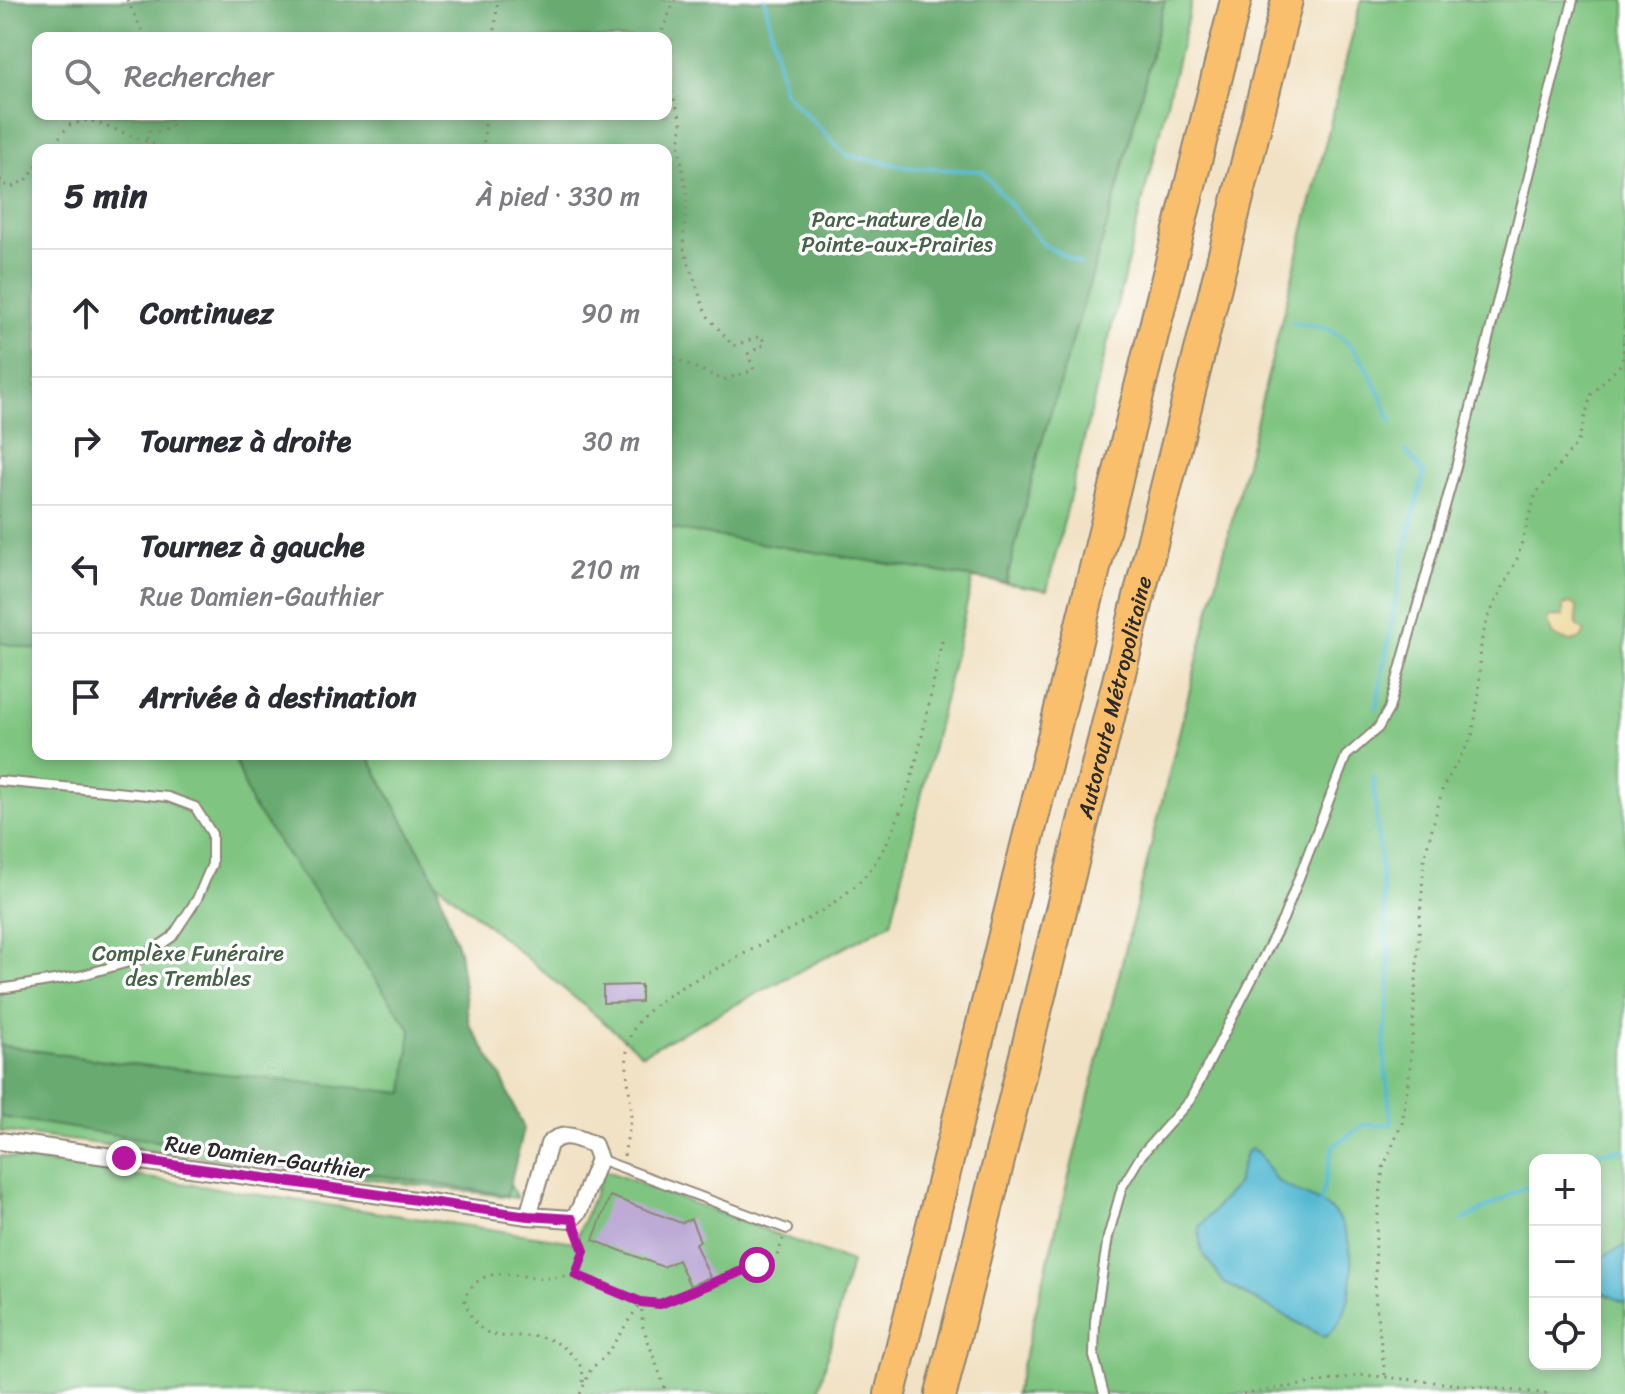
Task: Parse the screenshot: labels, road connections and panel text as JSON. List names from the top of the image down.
{
  "streets": {
    "highway": ["Autoroute Métropolitaine"],
    "street": ["Rue Damien-Gauthier"]
  },
  "parks": ["Parc-nature de la Pointe-aux-Prairies", "Complèxe Funéraire des Trembles"],
  "page": {
    "search": "Rechercher",
    "heading": ["5 min", "À pied · 330 m"],
    "list": [
      ["Continuez", "90 m"],
      ["Tournez à droite", "30 m"],
      ["Tournez à gauche", "Rue Damien-Gauthier", "210 m"],
      "Arrivée à destination"
    ],
    "map_buttons": ["+", "−"]
  }
}
